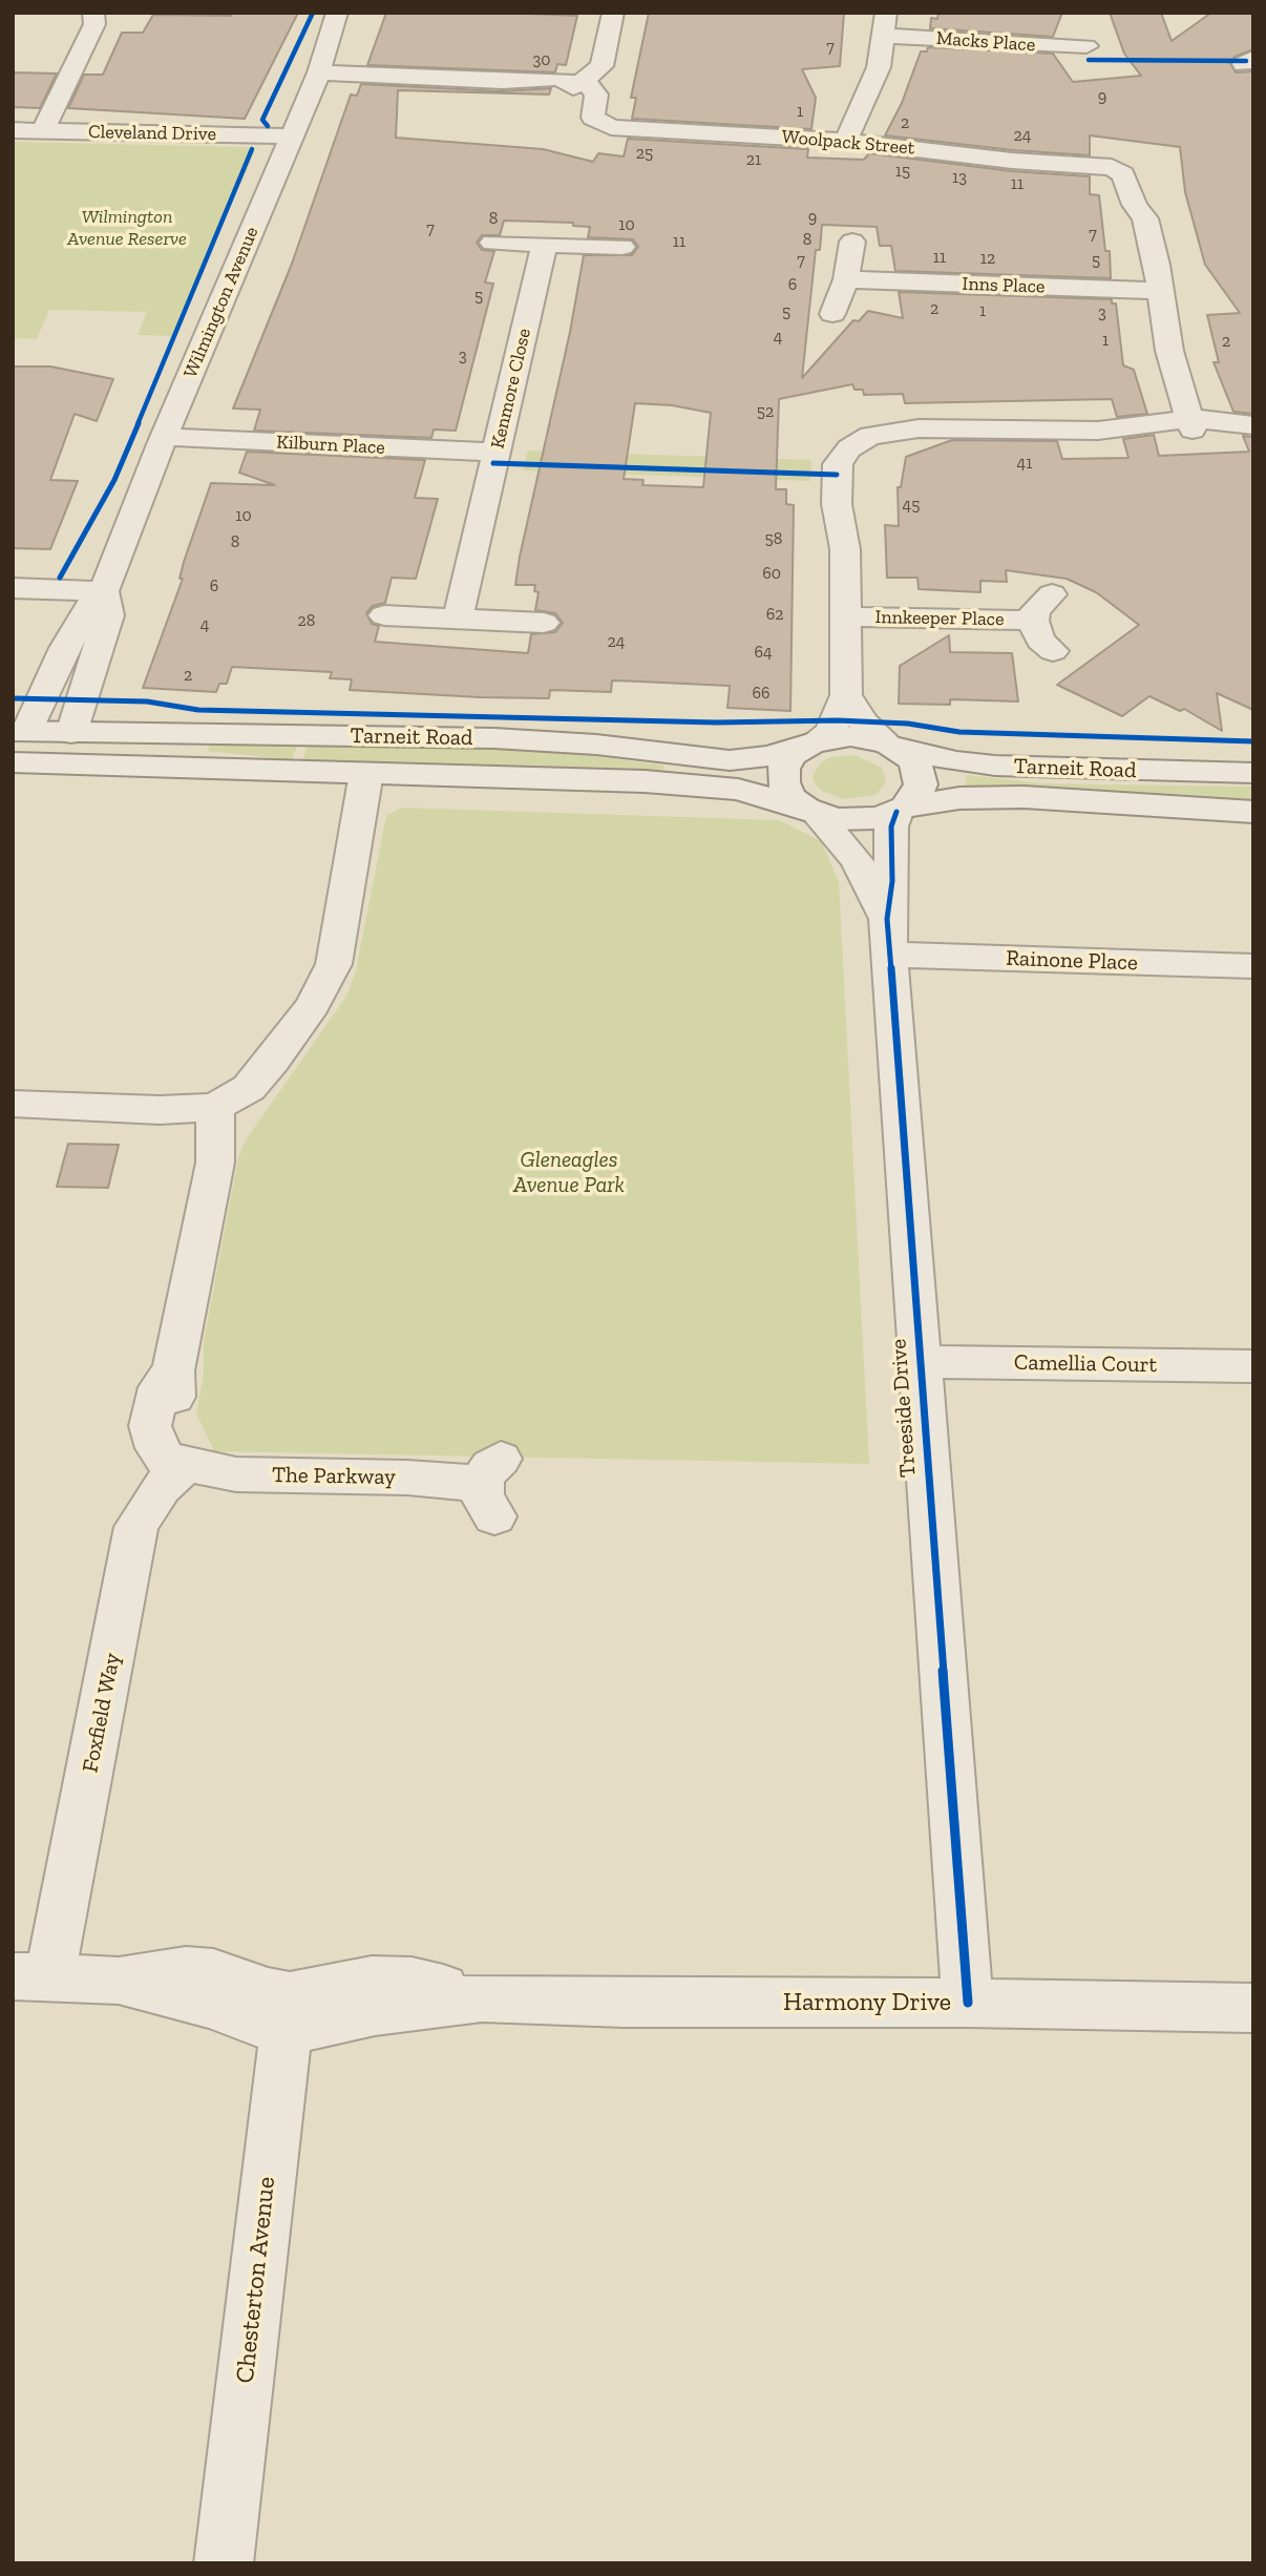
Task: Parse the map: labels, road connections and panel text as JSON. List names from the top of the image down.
{
  "streets": {
    "street": [
      "Macks Place",
      "Cleveland Drive",
      "Woolpack Street",
      "Inns Place",
      "Wilmington Avenue",
      "Kenmore Close",
      "Kilburn Place",
      "Innkeeper Place",
      "Tarneit Road",
      "Rainone Place",
      "Camellia Court",
      "Treeside Drive",
      "The Parkway",
      "Foxfield Way",
      "Harmony Drive",
      "Chesterton Avenue"
    ]
  },
  "crossings": [
    ["Cleveland Drive", "Wilmington Avenue"],
    ["Woolpack Street", "Inns Place"],
    ["Wilmington Avenue", "Kilburn Place"],
    ["Wilmington Avenue", "Tarneit Road"],
    ["Kenmore Close", "Kilburn Place"],
    ["Tarneit Road", "Treeside Drive"],
    ["Rainone Place", "Treeside Drive"],
    ["Camellia Court", "Treeside Drive"],
    ["Treeside Drive", "Harmony Drive"],
    ["The Parkway", "Foxfield Way"],
    ["Harmony Drive", "Chesterton Avenue"]
  ],
  "parks": ["Wilmington Avenue Reserve", "Gleneagles Avenue Park"],
  "house_numbers": [
    "7",
    "30",
    "9",
    "1",
    "2",
    "24",
    "25",
    "21",
    "15",
    "13",
    "11",
    "9",
    "8",
    "10",
    "7",
    "7",
    "8",
    "11",
    "11",
    "12",
    "7",
    "5",
    "6",
    "5",
    "2",
    "1",
    "5",
    "3",
    "4",
    "1",
    "2",
    "3",
    "52",
    "41",
    "45",
    "10",
    "58",
    "8",
    "60",
    "6",
    "62",
    "28",
    "4",
    "24",
    "64",
    "2",
    "66"
  ]
}
